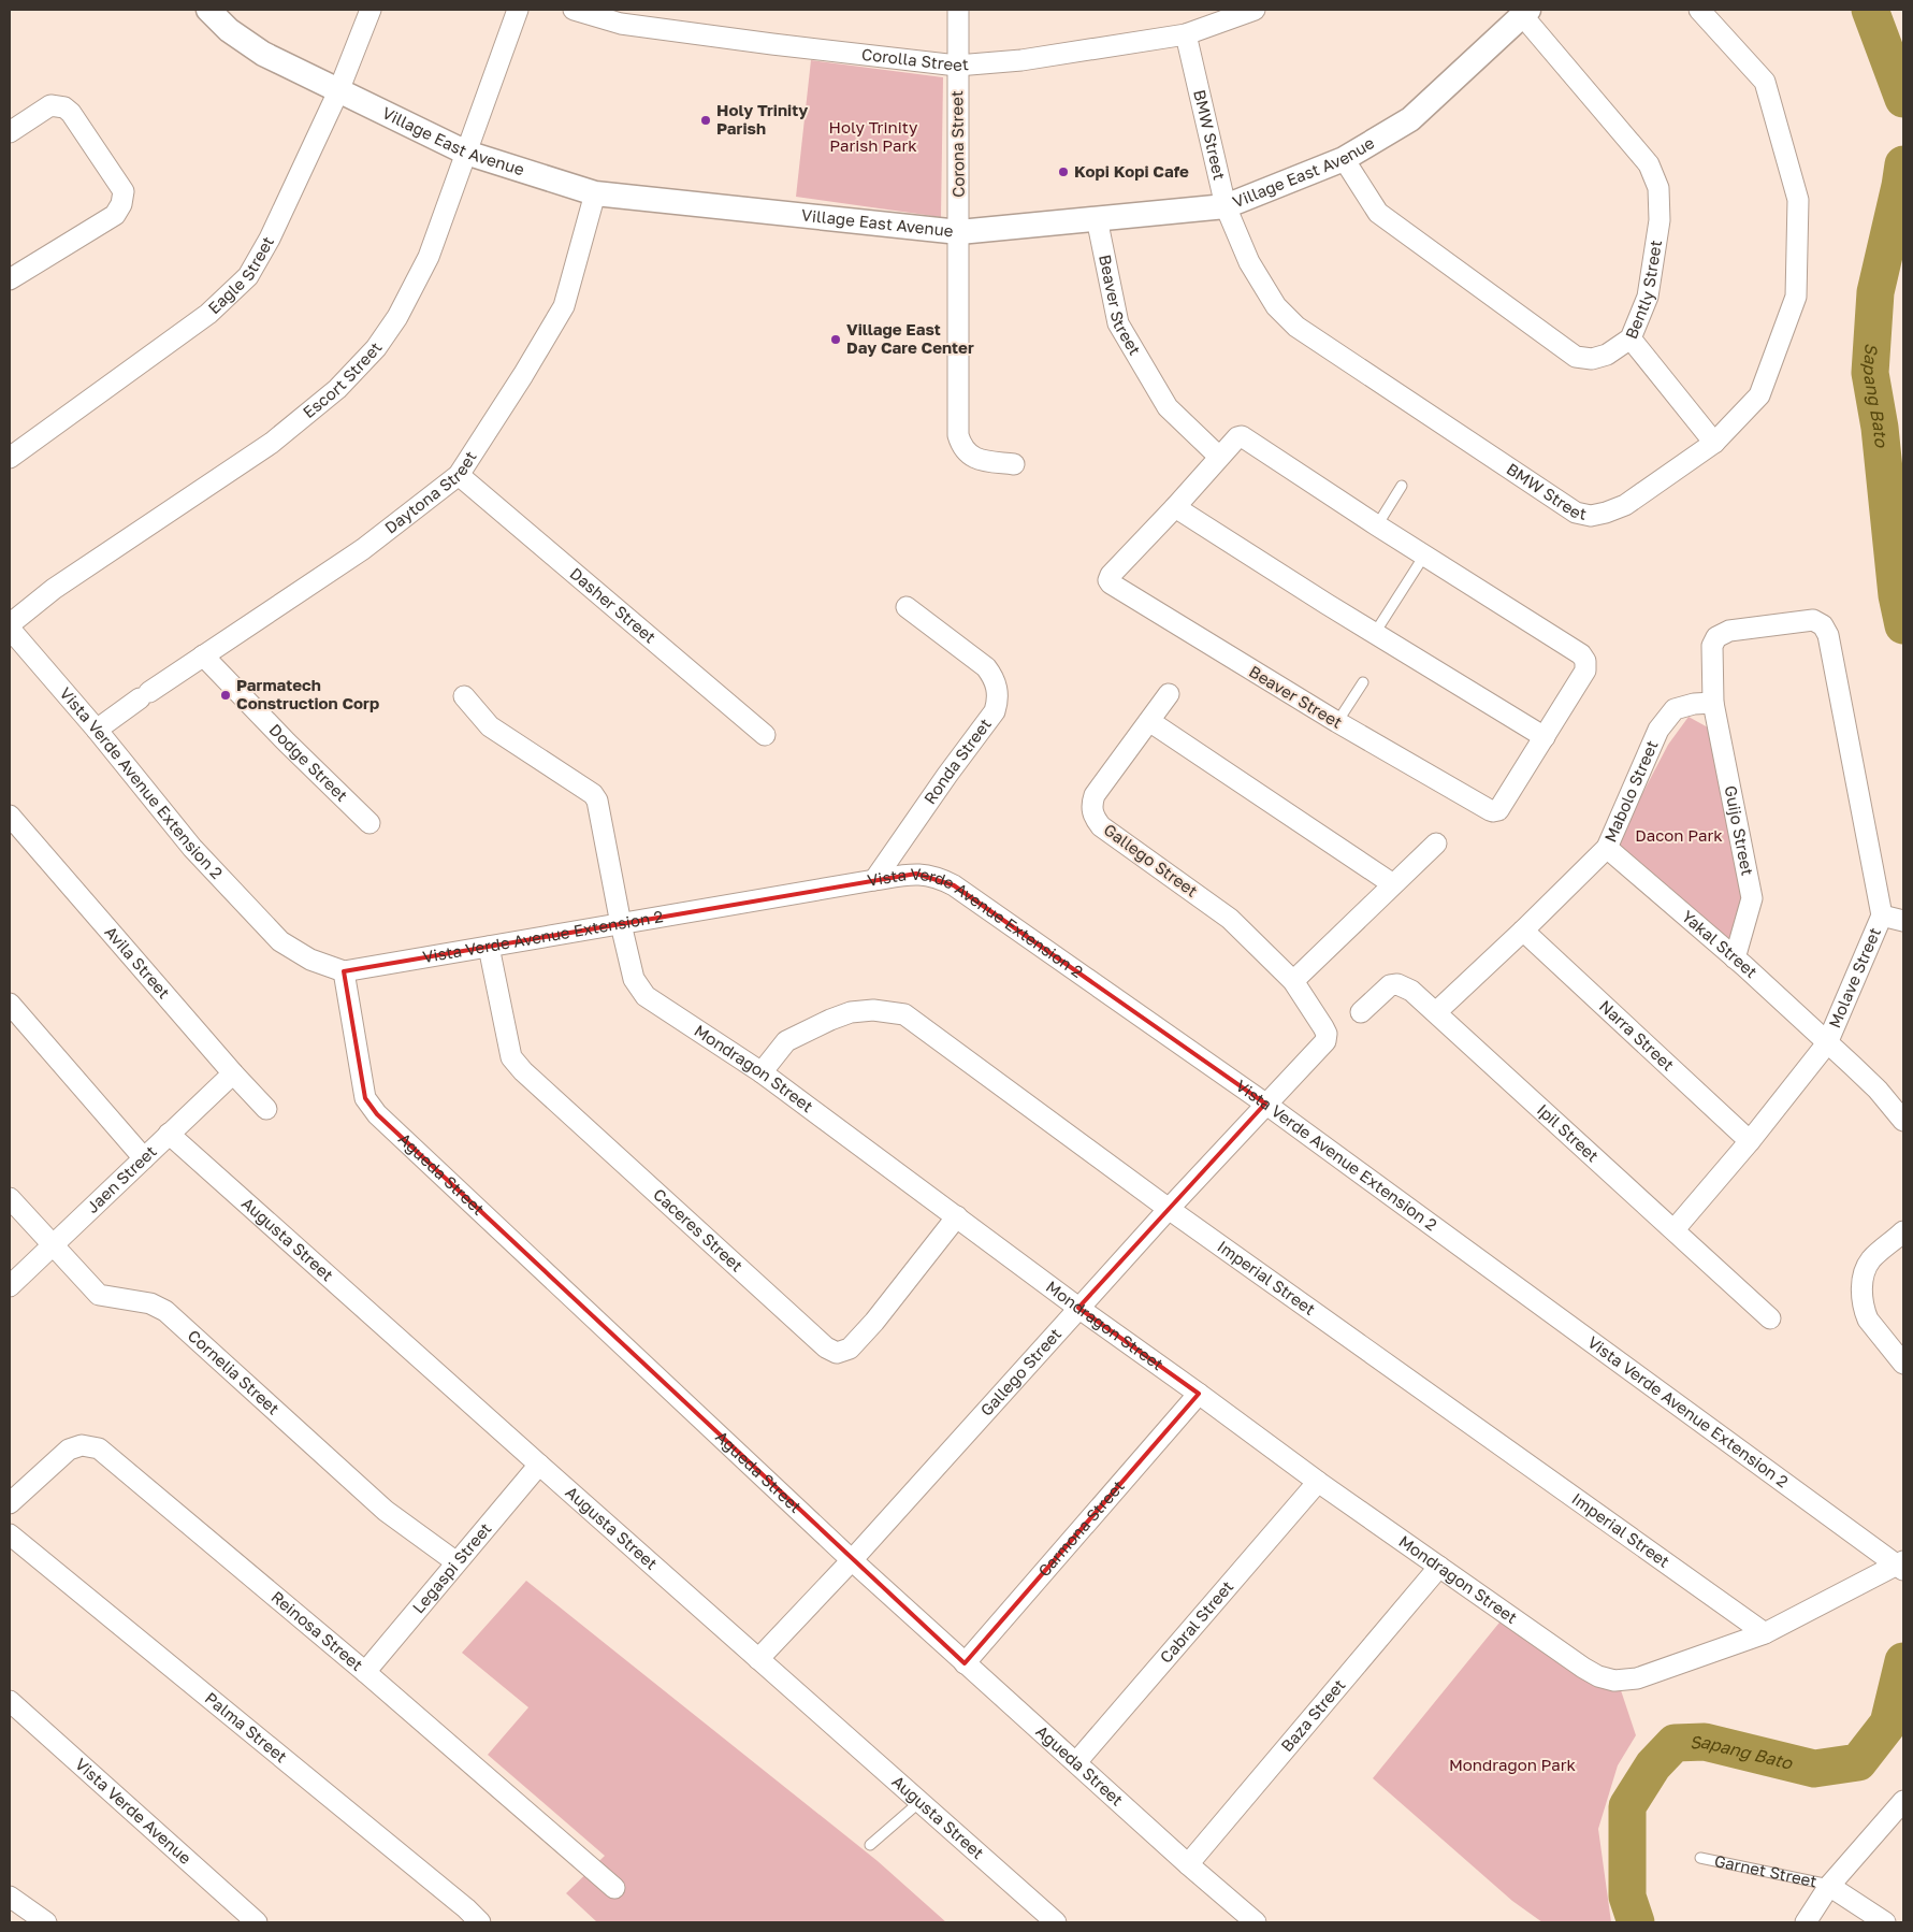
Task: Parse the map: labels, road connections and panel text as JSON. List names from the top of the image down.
{
  "streets": {
    "street": [
      "Corolla Street",
      "BMW Street",
      "Village East Avenue",
      "Corona Street",
      "Eagle Street",
      "Bently Street",
      "Beaver Street",
      "Escort Street",
      "Daytona Street",
      "Dasher Street",
      "Ronda Street",
      "Dodge Street",
      "Vista Verde Avenue Extension 2",
      "Mabolo Street",
      "Guijo Street",
      "Gallego Street",
      "Yakal Street",
      "Avila Street",
      "Molave Street",
      "Narra Street",
      "Mondragon Street",
      "Ipil Street",
      "Agueda Street",
      "Jaen Street",
      "Caceres Street",
      "Augusta Street",
      "Imperial Street",
      "Cornelia Street",
      "Carmona Street",
      "Legaspi Street",
      "Cabral Street",
      "Reinosa Street",
      "Baza Street",
      "Palma Street",
      "Vista Verde Avenue",
      "Garnet Street"
    ]
  },
  "crossings": [
    ["Corolla Street", "BMW Street"],
    ["Corolla Street", "Corona Street"],
    ["BMW Street", "Village East Avenue"],
    ["Village East Avenue", "Corona Street"],
    ["Village East Avenue", "Eagle Street"],
    ["Village East Avenue", "Bently Street"],
    ["Village East Avenue", "Beaver Street"],
    ["Village East Avenue", "Escort Street"],
    ["Village East Avenue", "Daytona Street"],
    ["Daytona Street", "Dasher Street"],
    ["Daytona Street", "Dodge Street"],
    ["Daytona Street", "Vista Verde Avenue Extension 2"],
    ["Ronda Street", "Vista Verde Avenue Extension 2"],
    ["Vista Verde Avenue Extension 2", "Gallego Street"],
    ["Vista Verde Avenue Extension 2", "Mondragon Street"],
    ["Vista Verde Avenue Extension 2", "Agueda Street"],
    ["Vista Verde Avenue Extension 2", "Caceres Street"],
    ["Mabolo Street", "Guijo Street"],
    ["Mabolo Street", "Yakal Street"],
    ["Mabolo Street", "Molave Street"],
    ["Mabolo Street", "Narra Street"],
    ["Mabolo Street", "Ipil Street"],
    ["Guijo Street", "Yakal Street"],
    ["Guijo Street", "Molave Street"],
    ["Gallego Street", "Mondragon Street"],
    ["Gallego Street", "Agueda Street"],
    ["Gallego Street", "Augusta Street"],
    ["Gallego Street", "Imperial Street"],
    ["Yakal Street", "Molave Street"],
    ["Avila Street", "Jaen Street"],
    ["Molave Street", "Narra Street"],
    ["Molave Street", "Ipil Street"],
    ["Mondragon Street", "Caceres Street"],
    ["Mondragon Street", "Imperial Street"],
    ["Mondragon Street", "Carmona Street"],
    ["Mondragon Street", "Cabral Street"],
    ["Mondragon Street", "Baza Street"],
    ["Agueda Street", "Carmona Street"],
    ["Agueda Street", "Cabral Street"],
    ["Agueda Street", "Baza Street"],
    ["Jaen Street", "Augusta Street"],
    ["Jaen Street", "Cornelia Street"],
    ["Augusta Street", "Legaspi Street"],
    ["Cornelia Street", "Legaspi Street"],
    ["Legaspi Street", "Reinosa Street"]
  ],
  "water": ["Sapang Bato"],
  "parks": ["Holy Trinity Parish Park", "Dacon Park", "Mondragon Park"],
  "places": [
    "Holy Trinity Parish",
    "Kopi Kopi Cafe",
    "Village East Day Care Center",
    "Parmatech Construction Corp"
  ]
}
